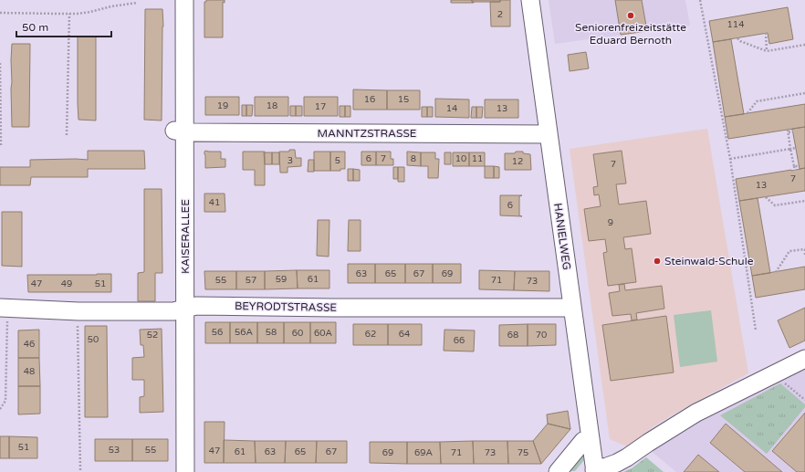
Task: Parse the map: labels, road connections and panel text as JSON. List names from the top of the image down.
{
  "streets": {
    "street": [
      "MANNTZSTRASSE",
      "KAISERALLEE",
      "HANIELWEG",
      "BEYRODTSTRASSE"
    ]
  },
  "crossings": [
    ["MANNTZSTRASSE", "KAISERALLEE"],
    ["MANNTZSTRASSE", "HANIELWEG"],
    ["KAISERALLEE", "BEYRODTSTRASSE"],
    ["HANIELWEG", "BEYRODTSTRASSE"]
  ],
  "places": ["Seniorenfreizeitstätte Eduard Bernoth", "Steinwald-Schule"],
  "house_numbers": [
    "2",
    "114",
    "16",
    "15",
    "19",
    "18",
    "17",
    "14",
    "13",
    "6",
    "7",
    "8",
    "10",
    "11",
    "3",
    "5",
    "12",
    "7",
    "7",
    "13",
    "41",
    "6",
    "9",
    "63",
    "65",
    "67",
    "69",
    "59",
    "61",
    "55",
    "57",
    "71",
    "73",
    "47",
    "49",
    "51",
    "56",
    "56A",
    "58",
    "60",
    "60A",
    "62",
    "64",
    "52",
    "68",
    "70",
    "50",
    "66",
    "46",
    "48",
    "51",
    "53",
    "55",
    "47",
    "61",
    "63",
    "65",
    "67",
    "69",
    "69A",
    "71",
    "73",
    "75"
  ],
  "scale_bar": "50 m"
}
